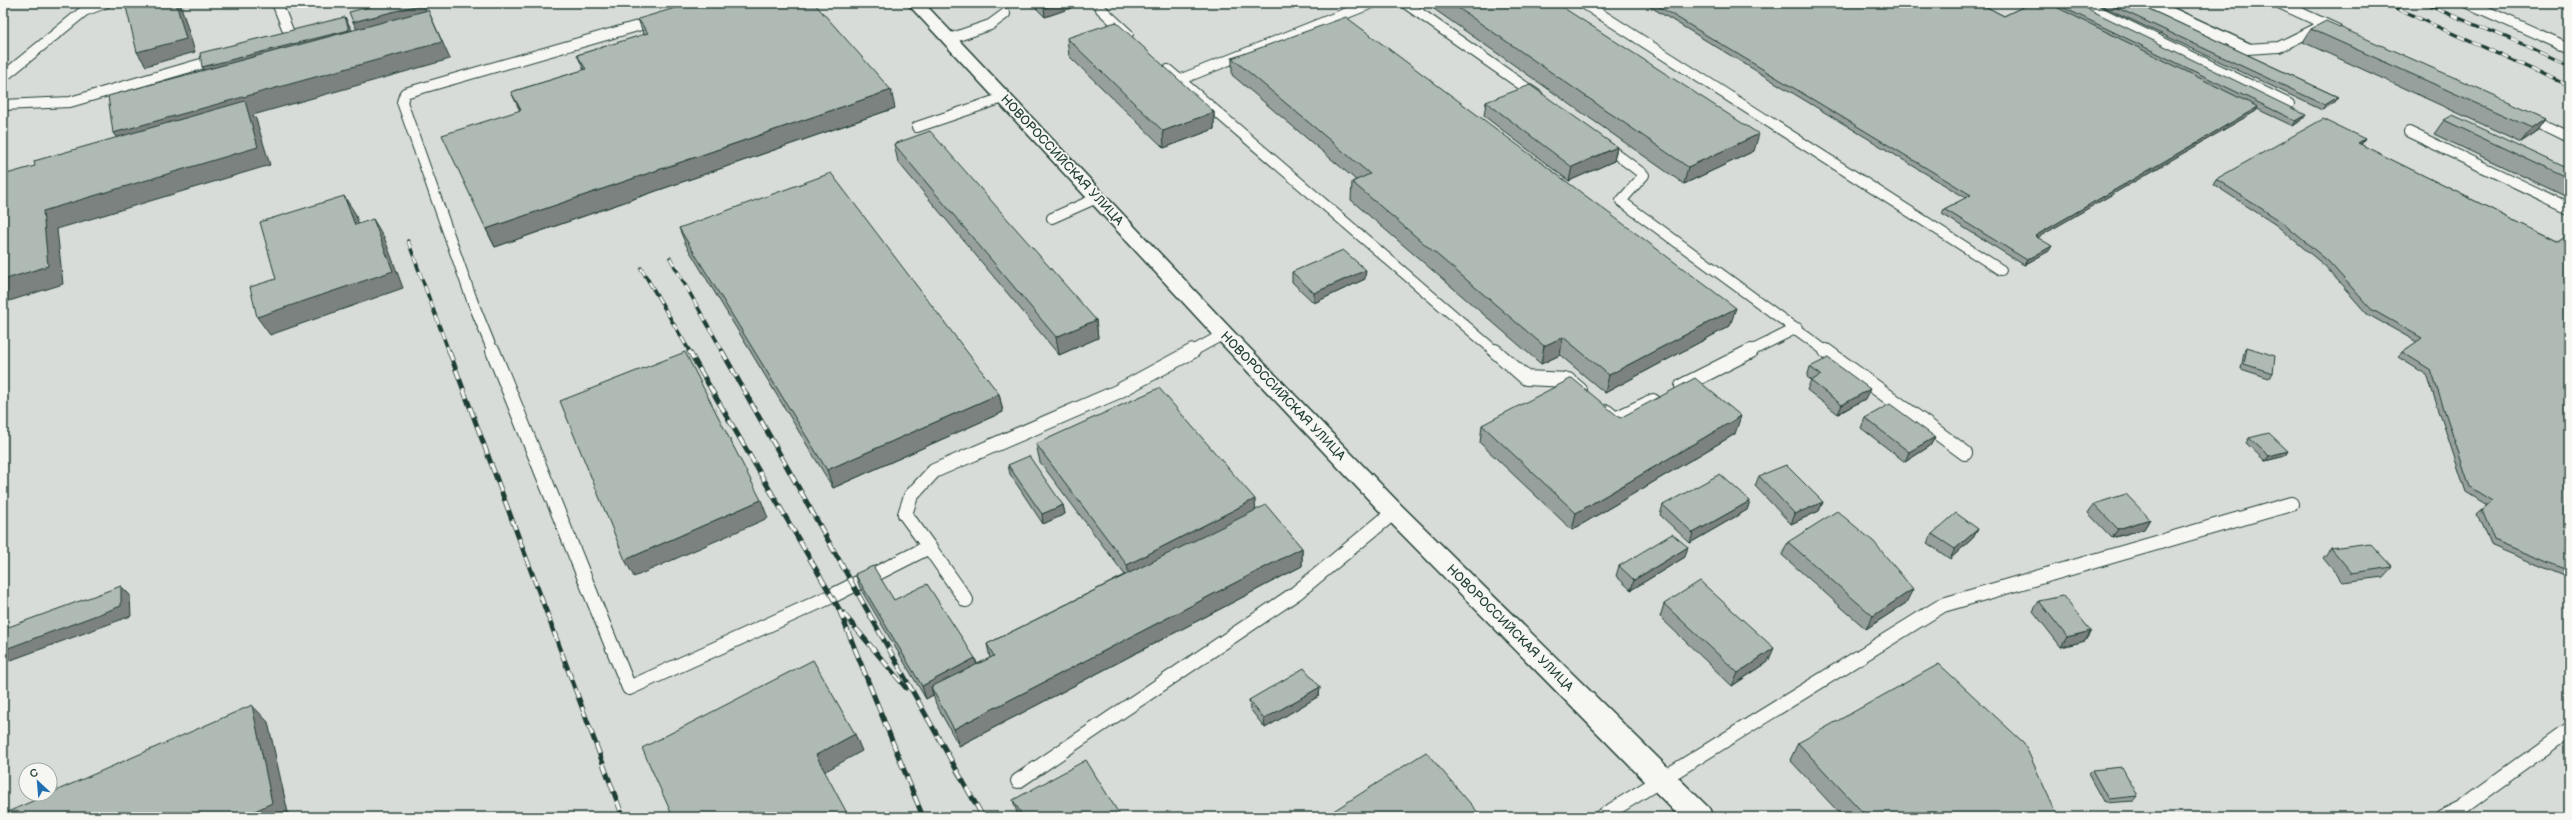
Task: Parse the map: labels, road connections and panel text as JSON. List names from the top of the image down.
{
  "streets": {
    "street": ["НОВОРОССИЙСКАЯ УЛИЦА"]
  },
  "north": "top left"
}
